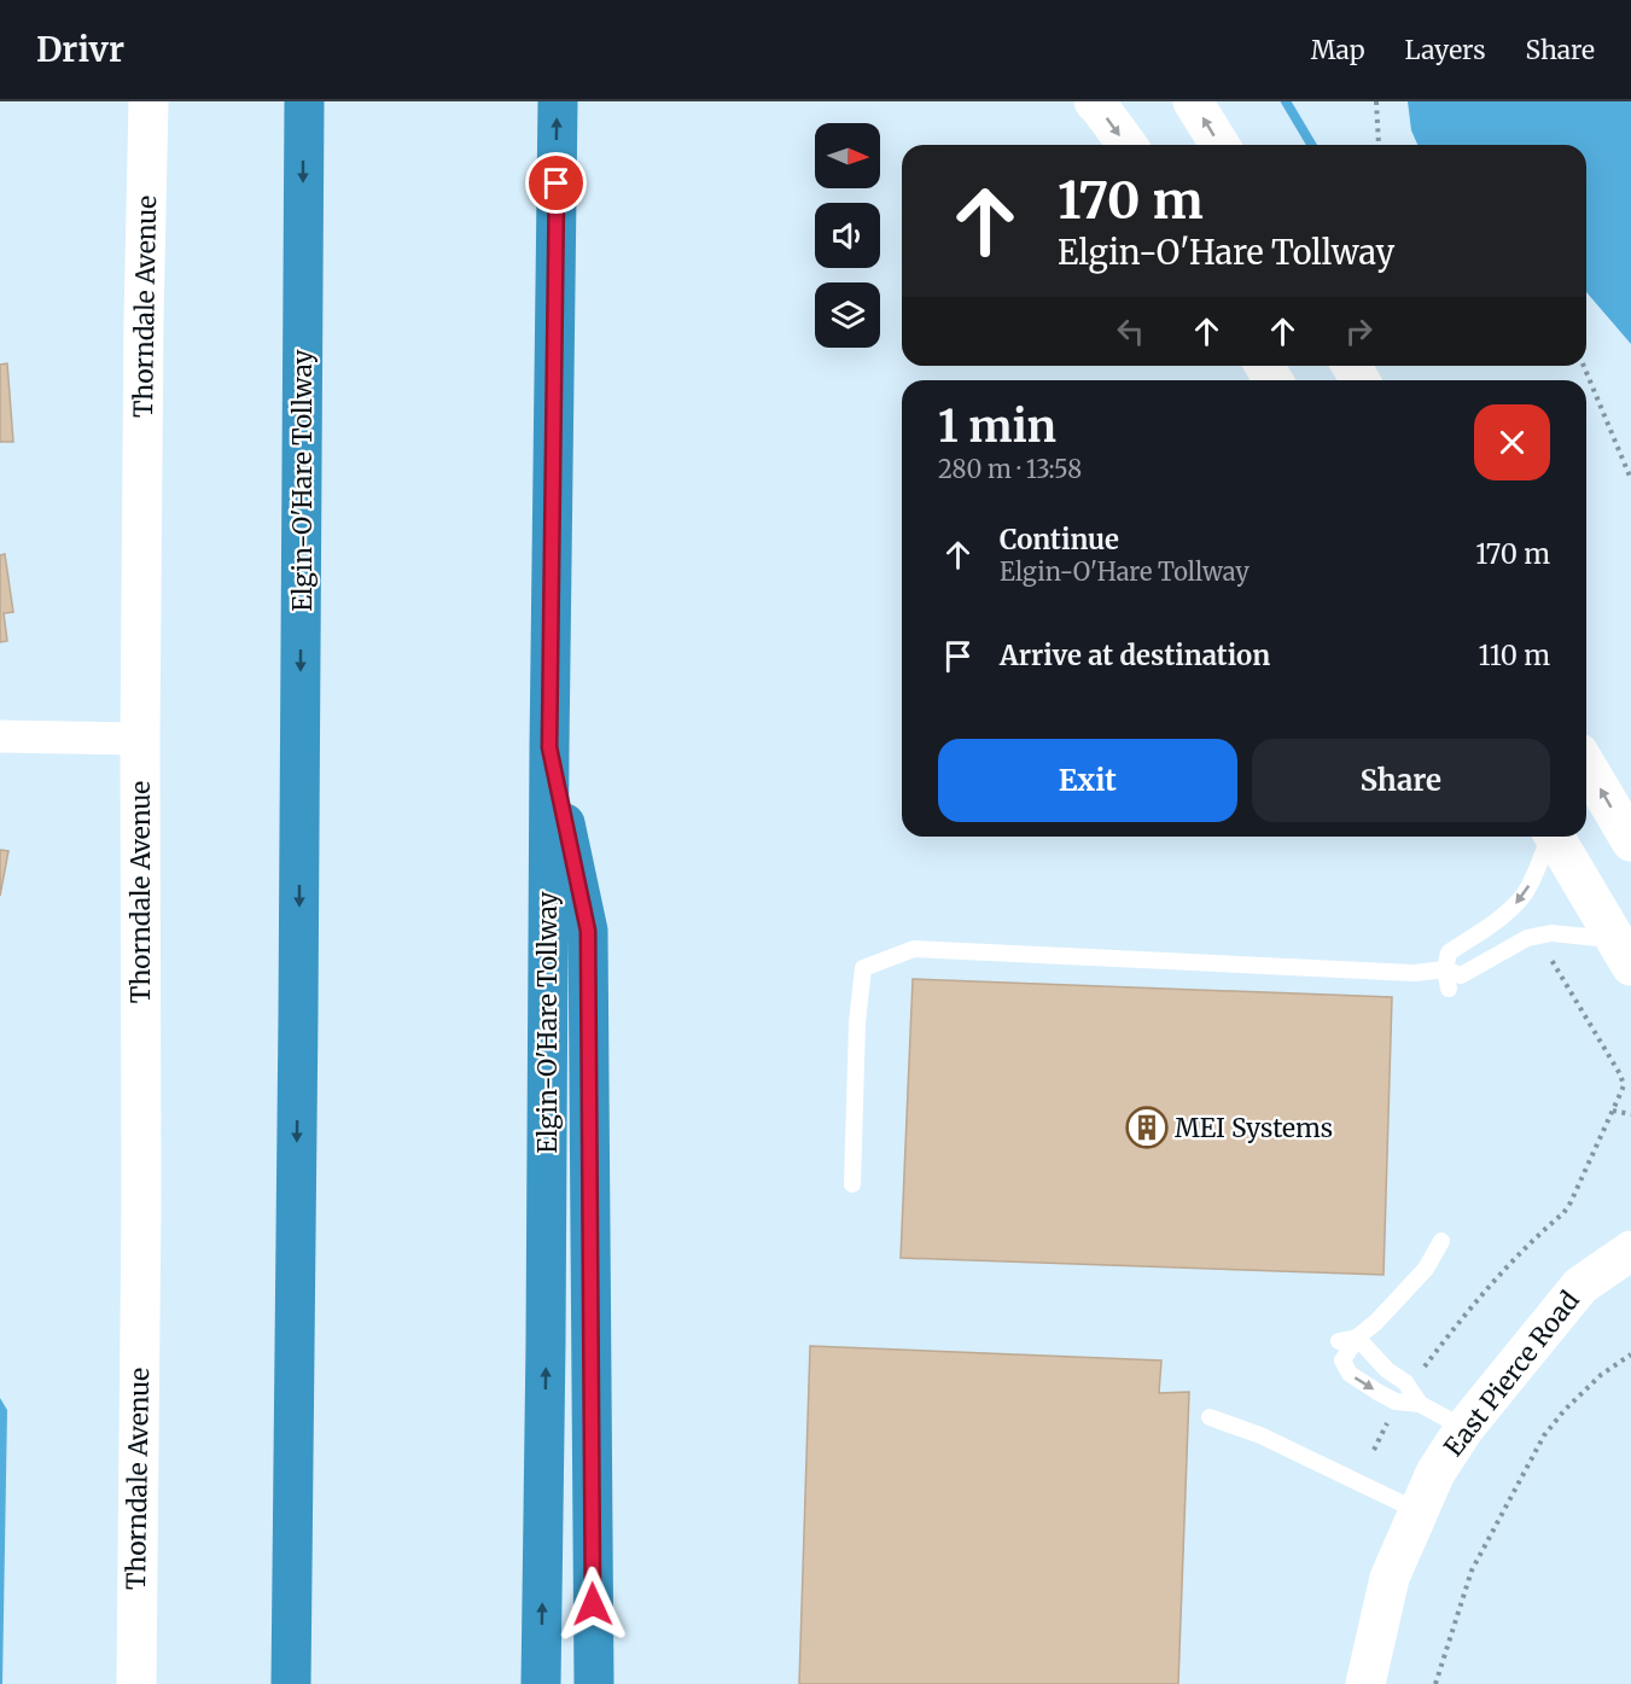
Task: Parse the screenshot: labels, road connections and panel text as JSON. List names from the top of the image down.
{
  "streets": {
    "highway": ["Elgin-O'Hare Tollway"],
    "street": ["Thorndale Avenue", "East Pierce Road"]
  },
  "places": {
    "building": ["MEI Systems"]
  },
  "north": "right",
  "page": {
    "header": "Drivr",
    "nav": ["Map", "Layers", "Share"],
    "turn": ["170 m", "Elgin-O'Hare Tollway"],
    "heading": ["1 min", "280 m · 13:58"],
    "list": [
      {
        "name": "Continue",
        "note": "Elgin-O'Hare Tollway",
        "value": "170 m"
      },
      {
        "name": "Arrive at destination",
        "value": "110 m"
      }
    ],
    "buttons": ["Exit", "Share"]
  }
}
